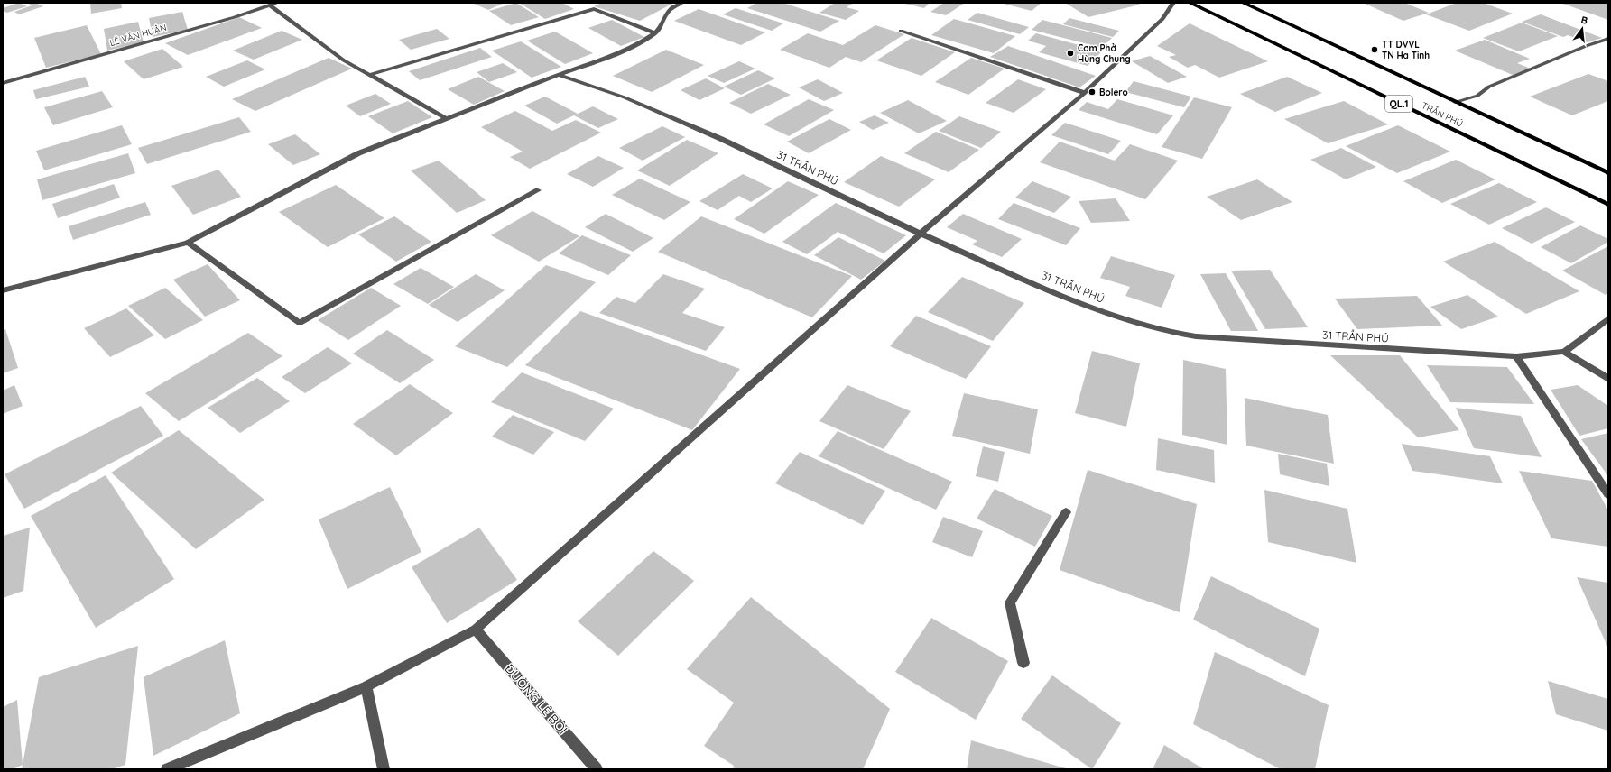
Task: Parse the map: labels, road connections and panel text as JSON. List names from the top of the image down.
{
  "streets": {
    "main road": ["QL.1", "TRẦN PHÚ"],
    "street": ["LÊ VĂN HUÂN", "31 TRẦN PHÚ", "ĐƯỜNG LÊ BÔI"]
  },
  "places": ["TT DVVL TN Ha Tinh", "Cơm Phở Hùng Chung", "Bolero"],
  "north": "top"
}
